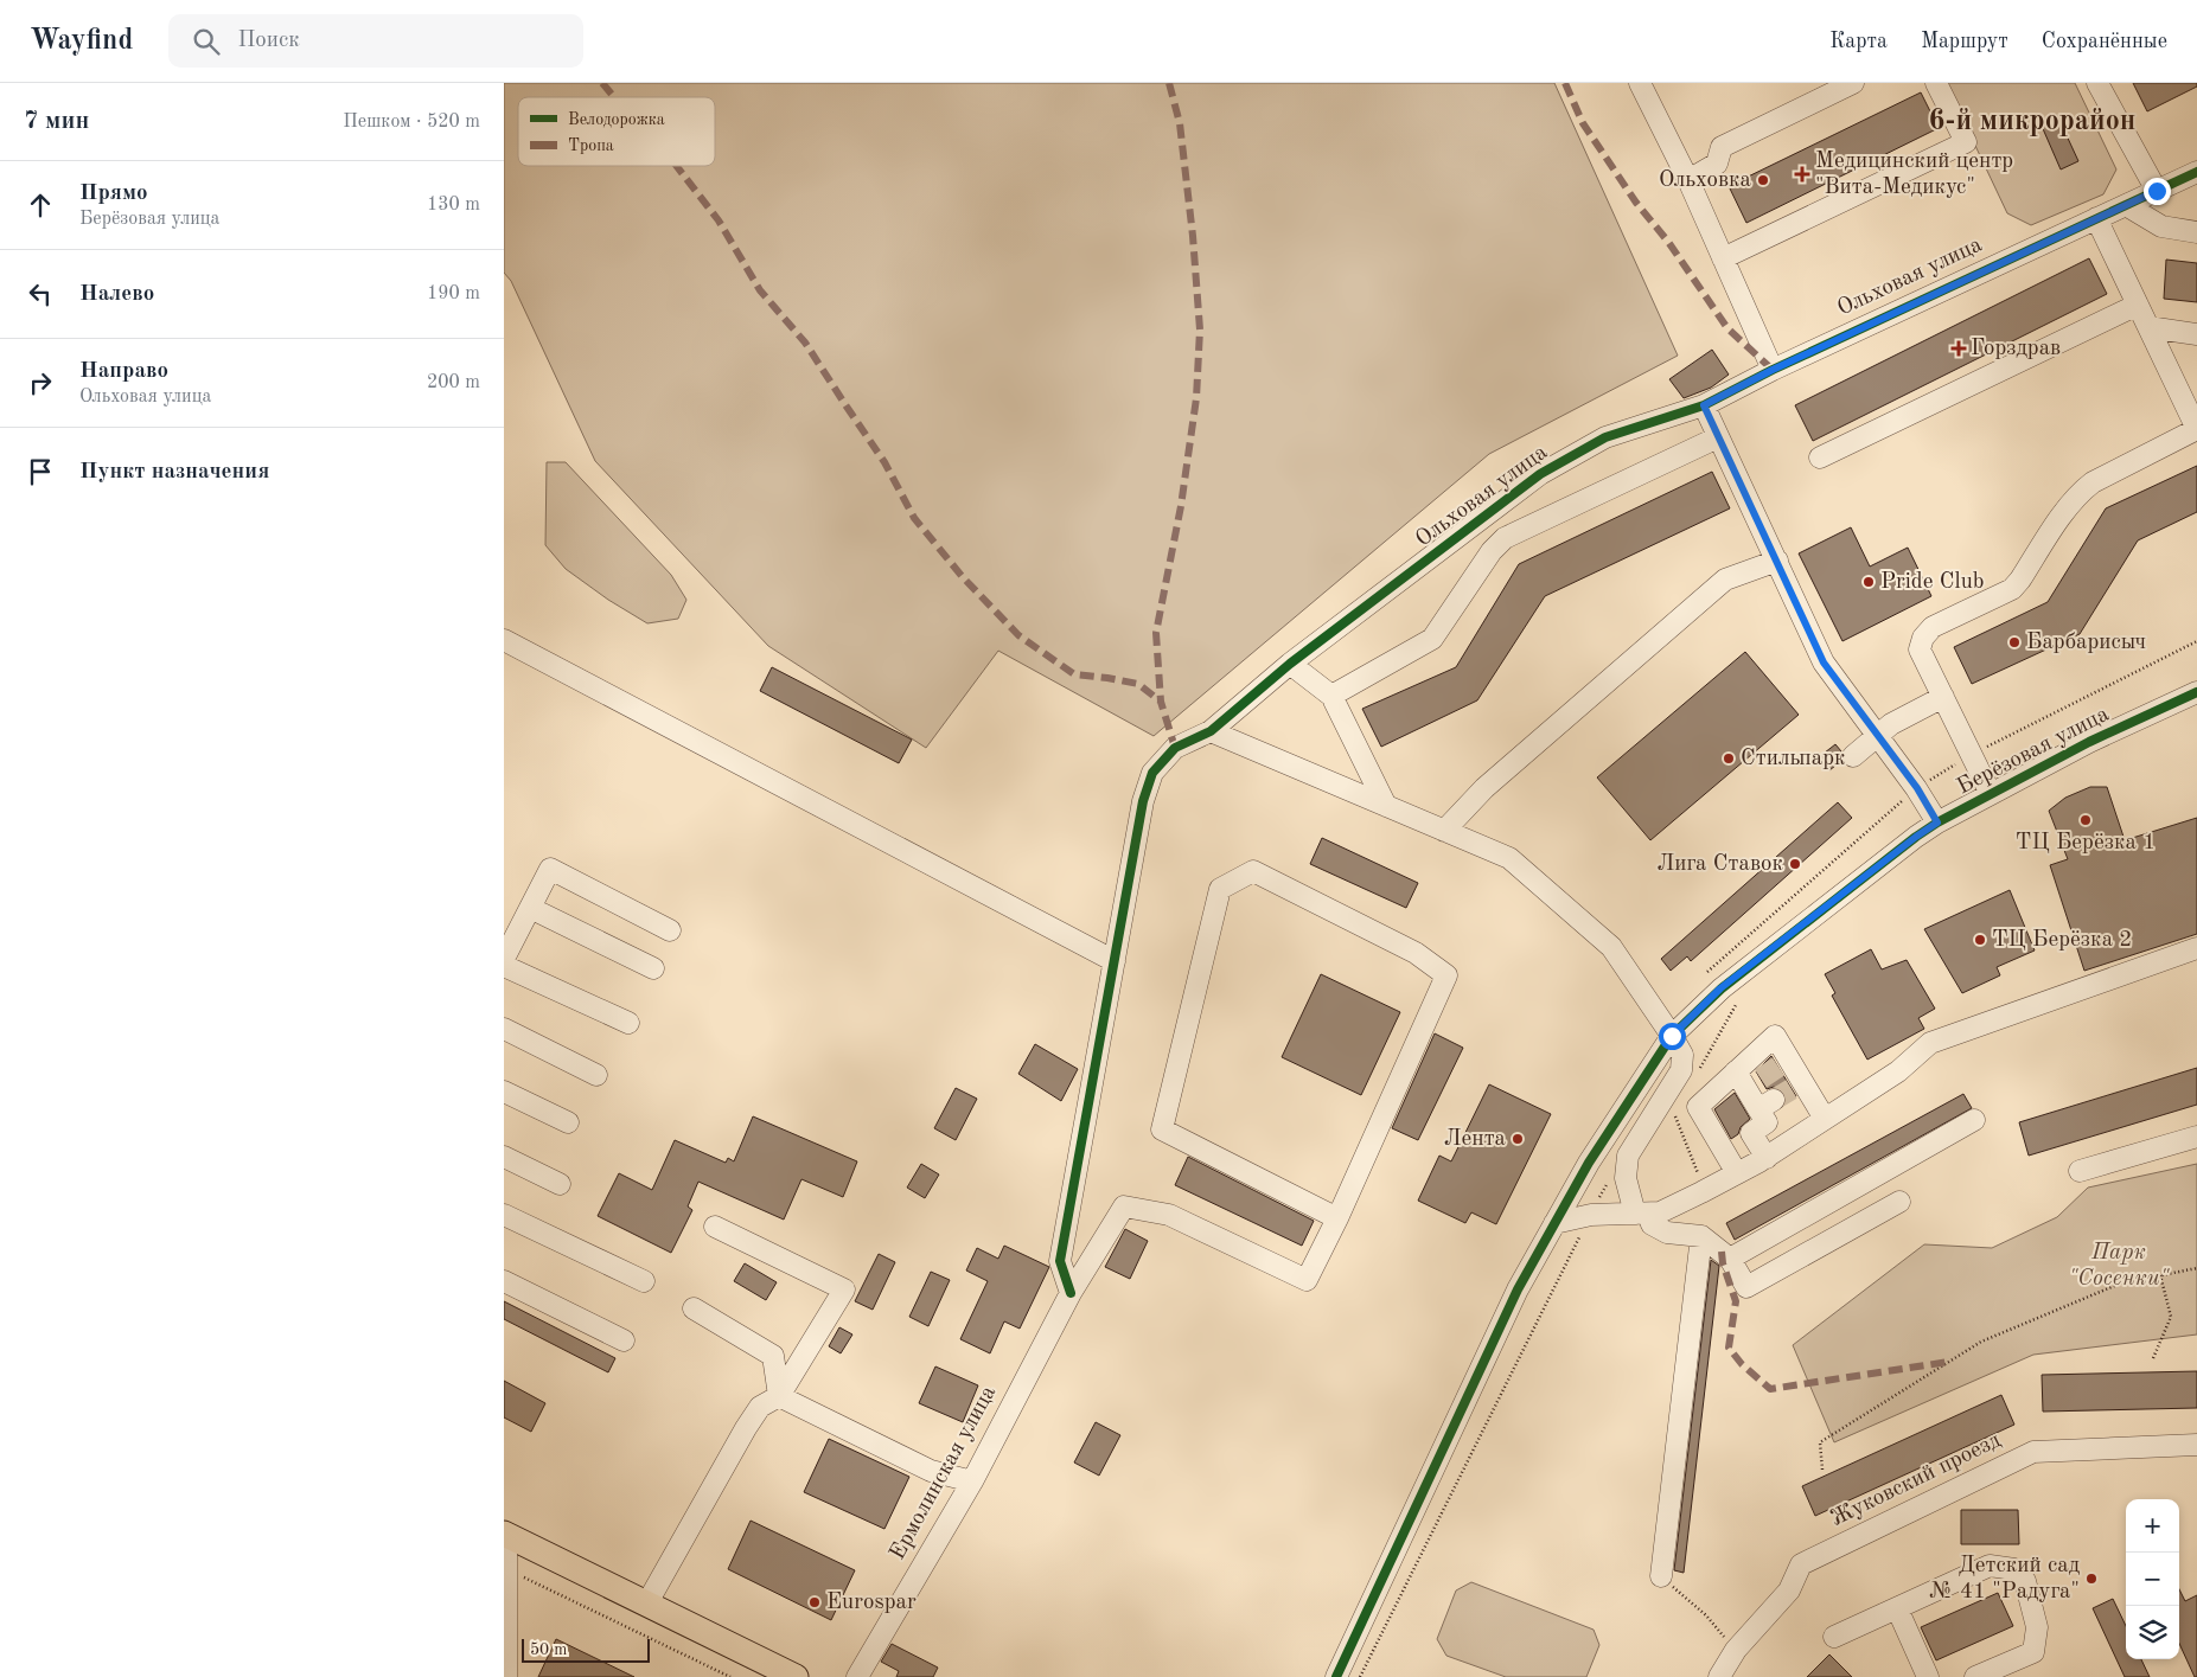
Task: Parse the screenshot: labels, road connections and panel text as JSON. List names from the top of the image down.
{
  "streets": {
    "street": [
      "Ольховая улица",
      "Берёзовая улица",
      "Ермолинская улица",
      "Жуковский проезд"
    ]
  },
  "crossings": [
    ["Ольховая улица", "Ермолинская улица"]
  ],
  "districts": ["6-й микрорайон"],
  "parks": ["Парк \"Сосенки\""],
  "places": {
    "health": ["Медицинский центр \"Вита-Медикус\"", "Горздрав"],
    "other": [
      "Ольховка",
      "Pride Club",
      "Барбарисыч",
      "Стильпарк",
      "ТЦ Берёзка 1",
      "Лига Ставок",
      "ТЦ Берёзка 2",
      "Лента",
      "Детский сад № 41 \"Радуга\"",
      "Eurospar"
    ]
  },
  "legend": ["Велодорожка", "Тропа"],
  "scale_bar": "50 m",
  "page": {
    "header": "Wayfind",
    "search": "Поиск",
    "nav": ["Карта", "Маршрут", "Сохранённые"],
    "heading": ["7 мин", "Пешком · 520 m"],
    "list": [
      ["Прямо", "Берёзовая улица", "130 m"],
      ["Налево", "190 m"],
      ["Направо", "Ольховая улица", "200 m"],
      "Пункт назначения"
    ],
    "map_buttons": ["+", "−"],
    "scale": "50 m"
  }
}
